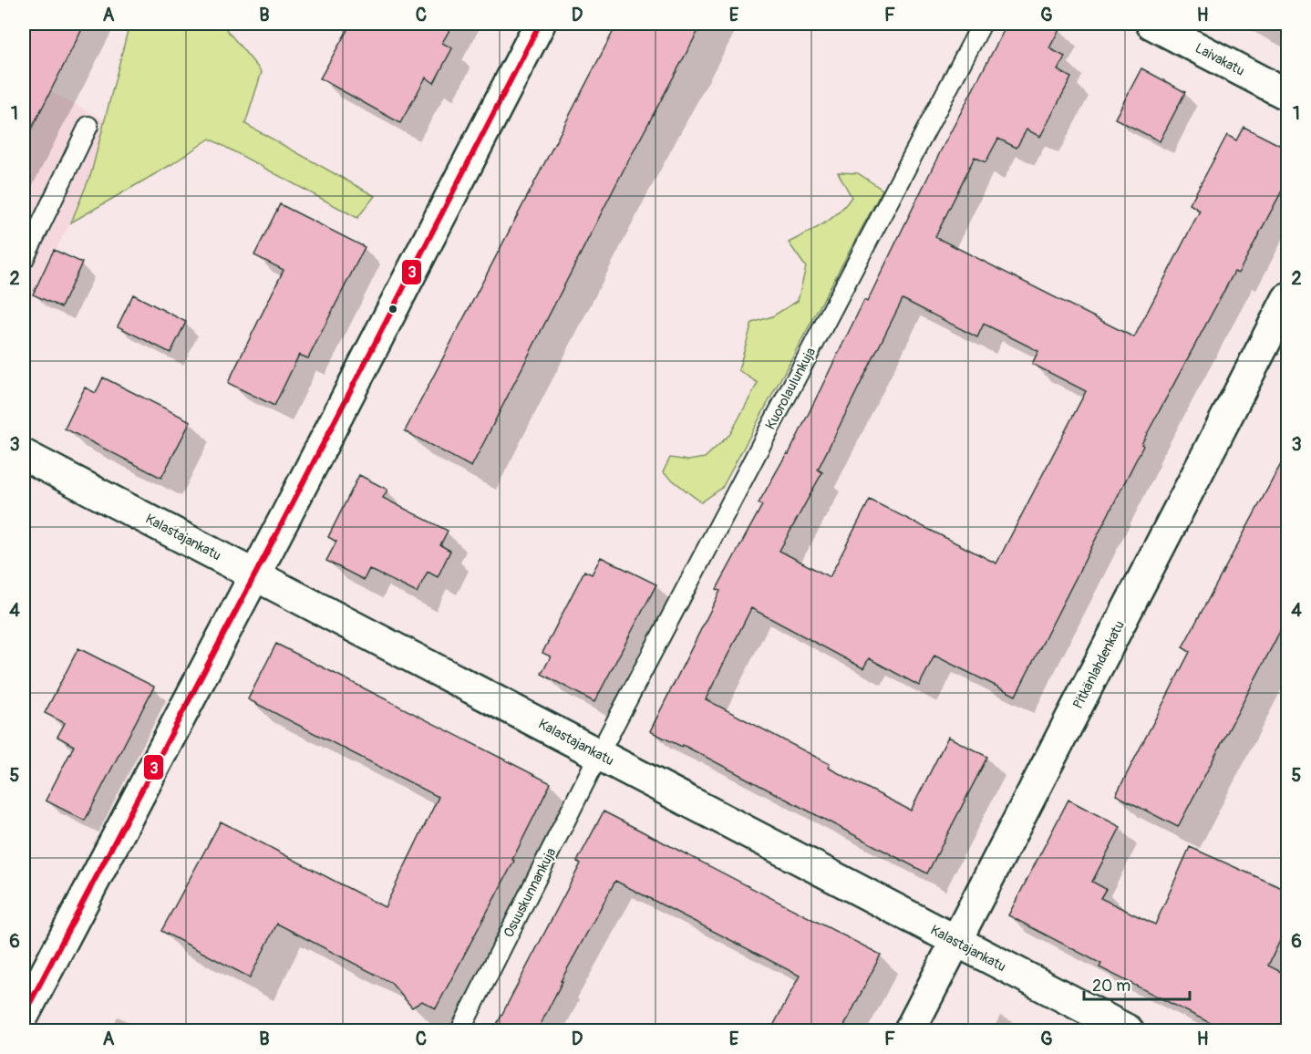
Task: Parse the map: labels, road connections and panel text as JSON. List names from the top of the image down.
{
  "streets": {
    "street": ["Laivakatu", "Kalastajankatu", "Pitkänlahdenkatu"],
    "lane": ["Kuorolaulunkuja", "Osuuskunnankuja"]
  },
  "crossings": [
    ["Kuorolaulunkuja", "Kalastajankatu"],
    ["Kuorolaulunkuja", "Osuuskunnankuja"],
    ["Kalastajankatu", "Pitkänlahdenkatu"],
    ["Kalastajankatu", "Osuuskunnankuja"]
  ],
  "lines": ["transit line 3"],
  "scale_bar": "20 m",
  "grid": {
    "columns": [
      "A",
      "B",
      "C",
      "D",
      "E",
      "F",
      "G",
      "H"
    ],
    "rows": [
      "1",
      "2",
      "3",
      "4",
      "5",
      "6"
    ]
  }
}
